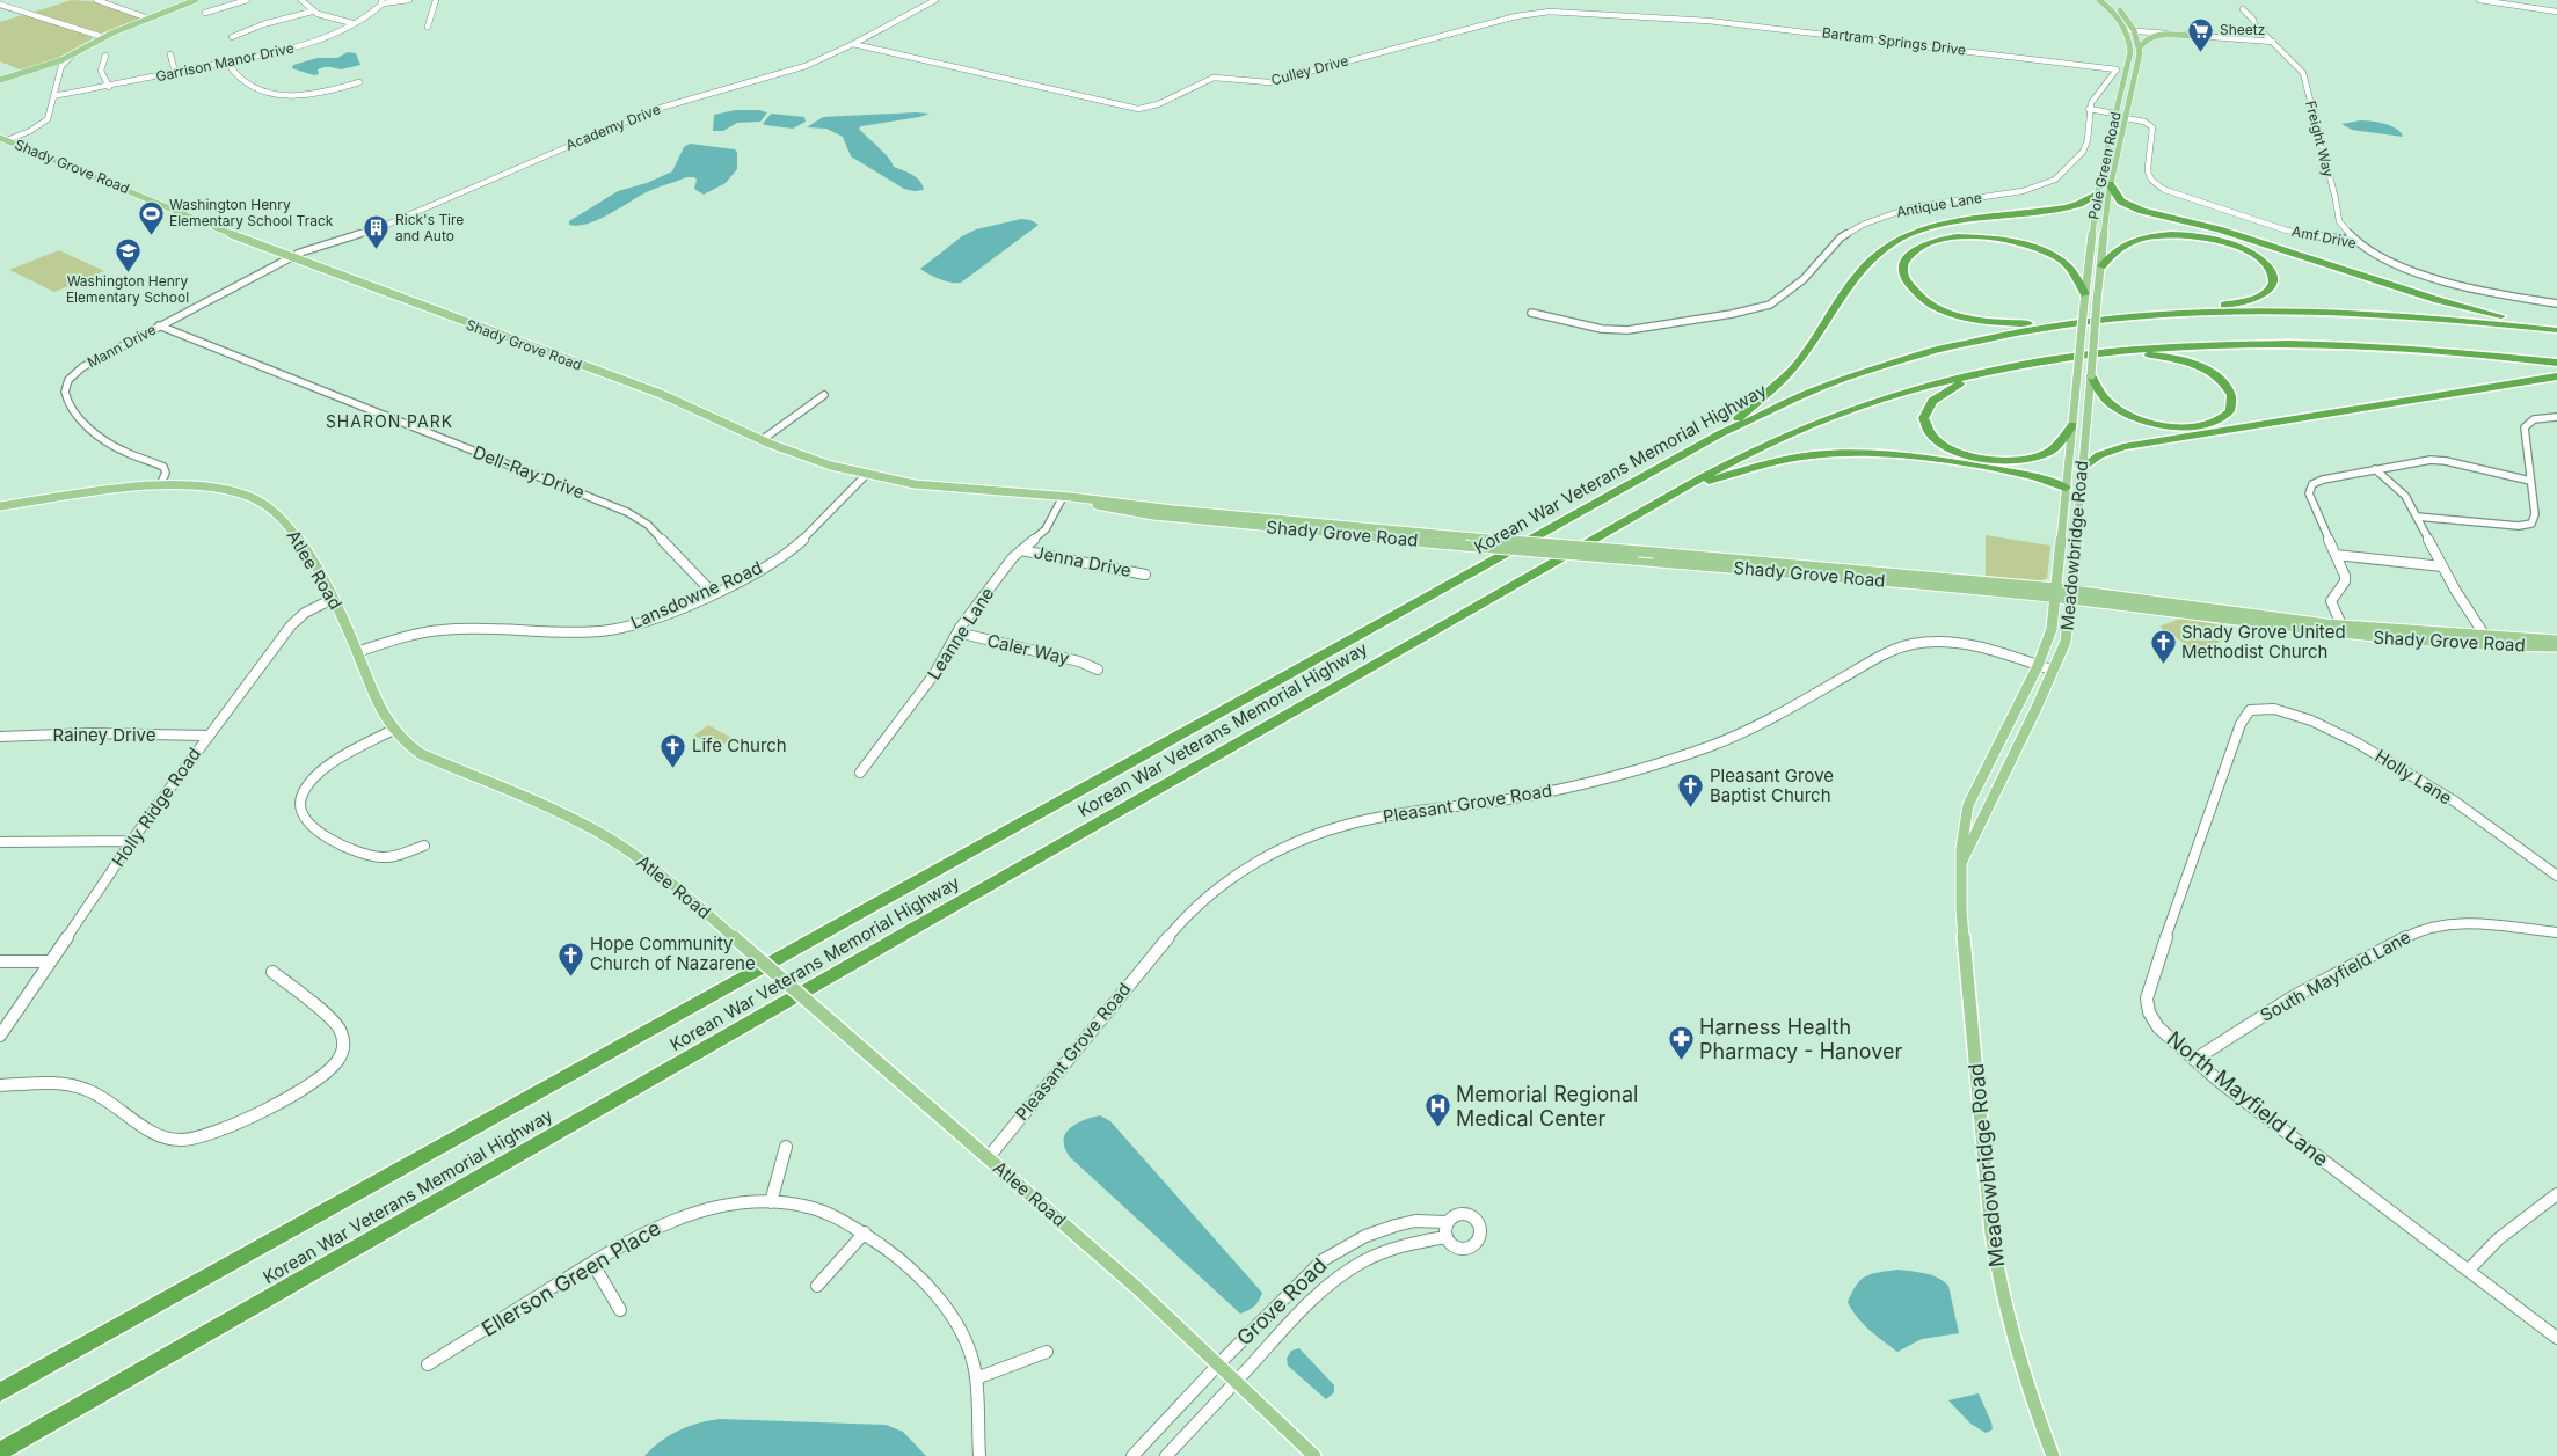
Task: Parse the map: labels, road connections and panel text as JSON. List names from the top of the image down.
{
  "streets": {
    "highway": ["Korean War Veterans Memorial Highway"],
    "main road": [
      "Pole Green Road",
      "Shady Grove Road",
      "Meadowbridge Road",
      "Atlee Road"
    ],
    "street": [
      "Bartram Springs Drive",
      "Garrison Manor Drive",
      "Culley Drive",
      "Academy Drive",
      "Freight Way",
      "Antique Lane",
      "Amf Drive",
      "Mann Drive",
      "Dell-Ray Drive",
      "Jenna Drive",
      "Lansdowne Road",
      "Leanne Lane",
      "Caler Way",
      "Rainey Drive",
      "Holly Lane",
      "Pleasant Grove Road",
      "Holly Ridge Road",
      "South Mayfield Lane",
      "North Mayfield Lane",
      "Ellerson Green Place",
      "Grove Road"
    ]
  },
  "crossings": [
    ["Bartram Springs Drive", "Culley Drive"],
    ["Bartram Springs Drive", "Antique Lane"],
    ["Culley Drive", "Academy Drive"],
    ["Academy Drive", "Shady Grove Road"],
    ["Academy Drive", "Mann Drive"],
    ["Freight Way", "Amf Drive"],
    ["Pole Green Road", "Amf Drive"],
    ["Pole Green Road", "Meadowbridge Road"],
    ["Shady Grove Road", "Mann Drive"],
    ["Shady Grove Road", "Meadowbridge Road"],
    ["Shady Grove Road", "Lansdowne Road"],
    ["Shady Grove Road", "Leanne Lane"],
    ["Mann Drive", "Dell-Ray Drive"],
    ["Mann Drive", "Atlee Road"],
    ["Dell-Ray Drive", "Lansdowne Road"],
    ["Meadowbridge Road", "Pleasant Grove Road"],
    ["Jenna Drive", "Leanne Lane"],
    ["Atlee Road", "Lansdowne Road"],
    ["Atlee Road", "Pleasant Grove Road"],
    ["Atlee Road", "Holly Ridge Road"],
    ["Atlee Road", "Grove Road"],
    ["Leanne Lane", "Caler Way"],
    ["Rainey Drive", "Holly Ridge Road"],
    ["Holly Lane", "North Mayfield Lane"],
    ["South Mayfield Lane", "North Mayfield Lane"]
  ],
  "districts": ["SHARON PARK"],
  "places": {
    "supermarket": ["Sheetz"],
    "sports": ["Washington Henry Elementary School Track"],
    "building": ["Rick's Tire and Auto"],
    "school or university": ["Washington Henry Elementary School"],
    "church": [
      "Shady Grove United Methodist Church",
      "Life Church",
      "Pleasant Grove Baptist Church",
      "Hope Community Church of Nazarene"
    ],
    "pharmacy": ["Harness Health Pharmacy - Hanover"],
    "hospital": ["Memorial Regional Medical Center"]
  }
}
